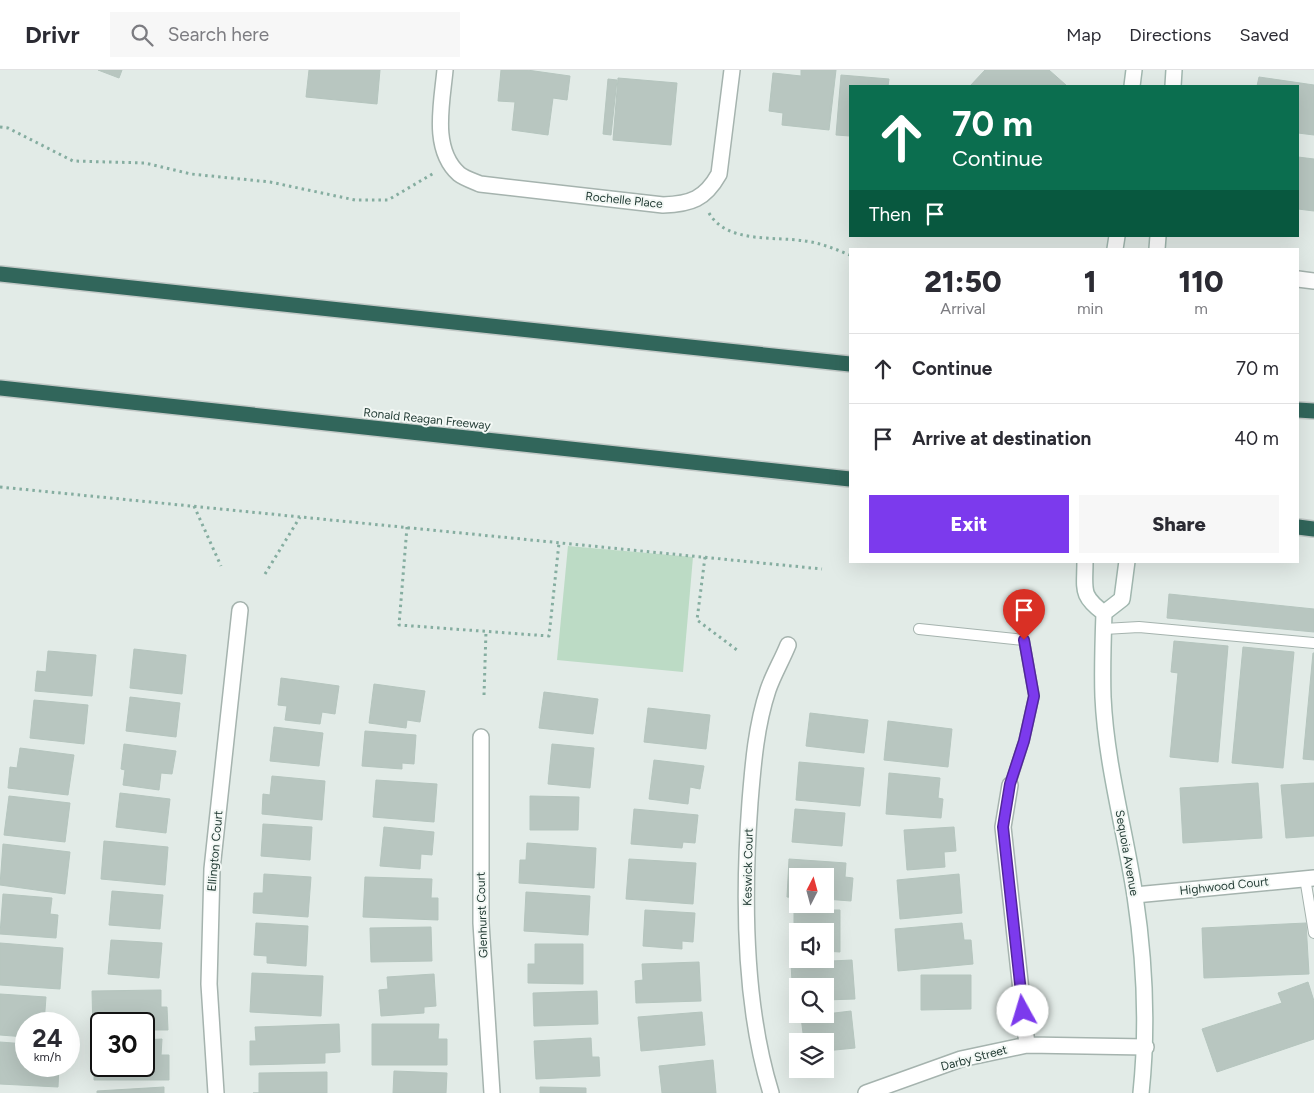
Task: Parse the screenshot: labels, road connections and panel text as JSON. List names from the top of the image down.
{
  "streets": {
    "highway": ["Ronald Reagan Freeway"],
    "street": [
      "Rochelle Place",
      "Ellington Court",
      "Sequoia Avenue",
      "Keswick Court",
      "Highwood Court",
      "Glenhurst Court",
      "Darby Street"
    ]
  },
  "crossings": [
    ["Sequoia Avenue", "Highwood Court"],
    ["Sequoia Avenue", "Darby Street"]
  ],
  "north": "top",
  "page": {
    "header": "Drivr",
    "search": "Search here",
    "nav": ["Map", "Directions", "Saved"],
    "turn": ["70 m", "Continue"],
    "then": "Then",
    "eta": [
      "21:50",
      "Arrival",
      "1",
      "min",
      "110",
      "m"
    ],
    "list": [
      {
        "name": "Continue",
        "value": "70 m"
      },
      {
        "name": "Arrive at destination",
        "value": "40 m"
      }
    ],
    "buttons": ["Exit", "Share"],
    "speed": "24 km/h",
    "limit": "30"
  }
}
